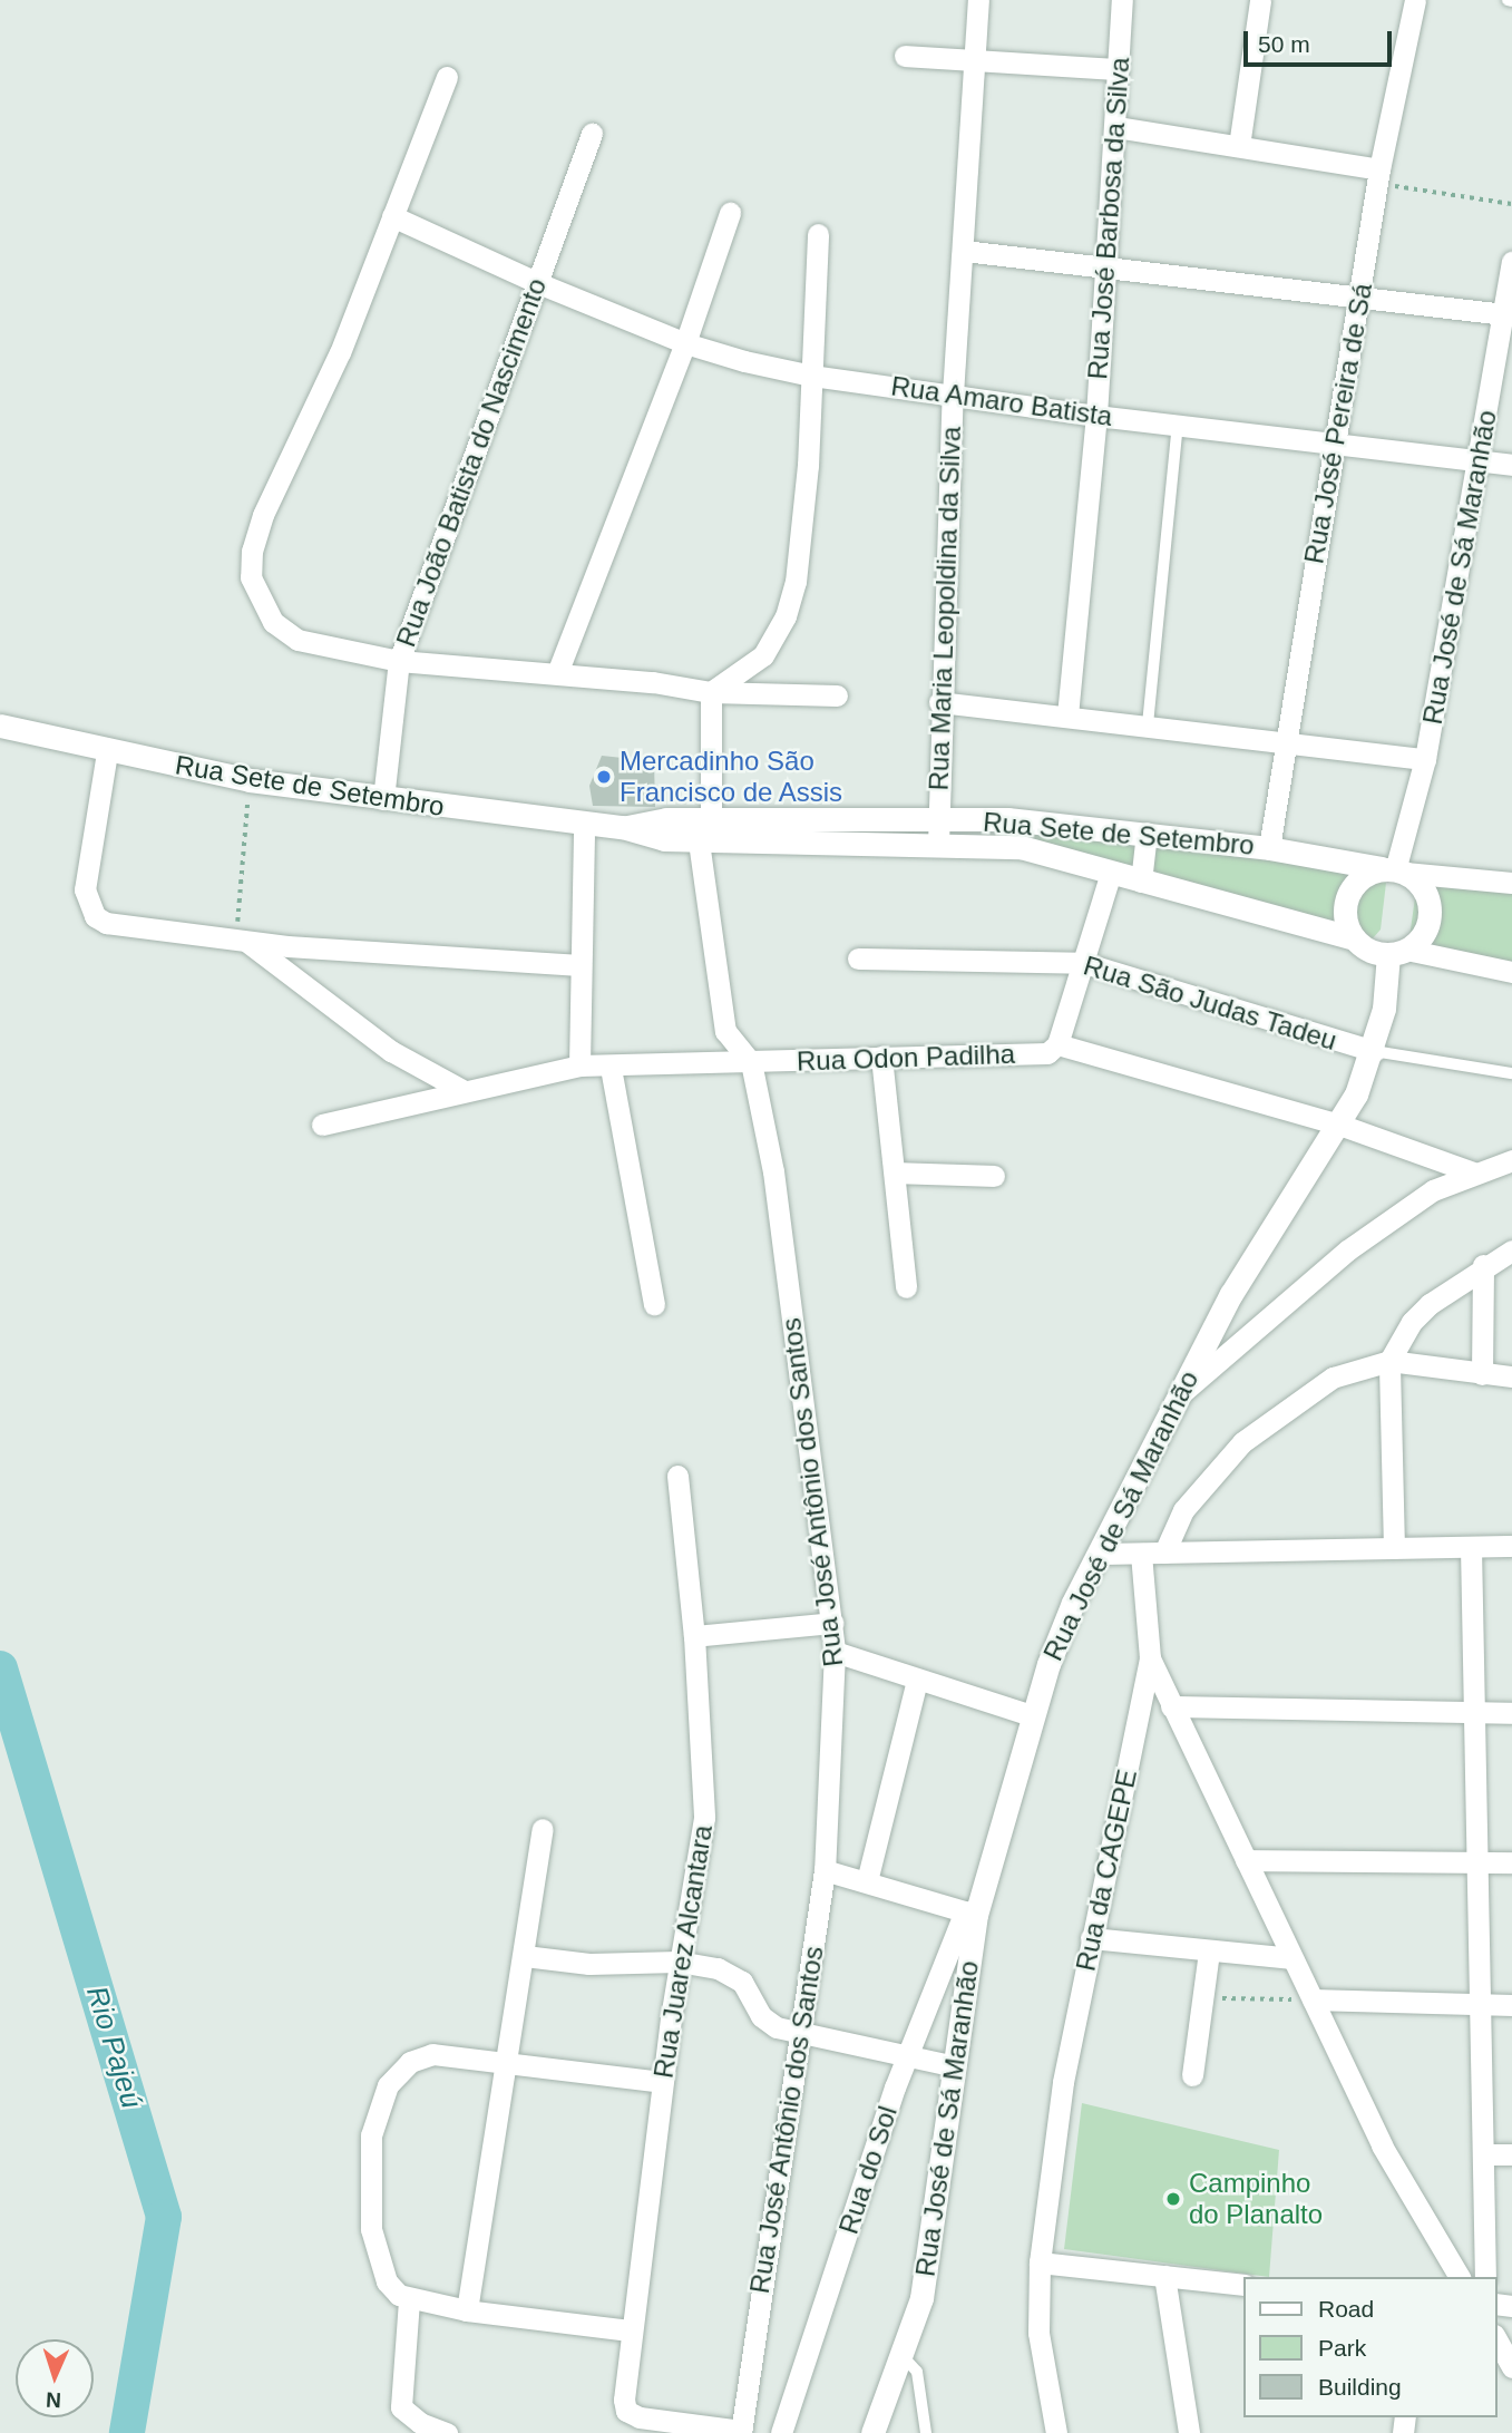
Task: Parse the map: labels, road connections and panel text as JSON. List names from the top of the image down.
{
  "streets": {
    "street": [
      "Rua José Barbosa da Silva",
      "Rua Amaro Batista",
      "Rua José Pereira de Sá",
      "Rua João Batista do Nascimento",
      "Rua José de Sá Maranhão",
      "Rua Maria Leopoldina da Silva",
      "Rua Sete de Setembro",
      "Rua São Judas Tadeu",
      "Rua Odon Padilha",
      "Rua José Antônio dos Santos",
      "Rua da CAGEPE",
      "Rua Juarez Alcantara",
      "Rua do Sol"
    ]
  },
  "crossings": [
    ["Rua José Barbosa da Silva", "Rua Amaro Batista"],
    ["Rua Amaro Batista", "Rua José Pereira de Sá"],
    ["Rua Amaro Batista", "Rua João Batista do Nascimento"],
    ["Rua Amaro Batista", "Rua José de Sá Maranhão"],
    ["Rua Amaro Batista", "Rua Maria Leopoldina da Silva"],
    ["Rua José Pereira de Sá", "Rua Sete de Setembro"],
    ["Rua João Batista do Nascimento", "Rua Sete de Setembro"],
    ["Rua José de Sá Maranhão", "Rua Sete de Setembro"],
    ["Rua José de Sá Maranhão", "Rua São Judas Tadeu"],
    ["Rua José de Sá Maranhão", "Rua do Sol"],
    ["Rua Maria Leopoldina da Silva", "Rua Sete de Setembro"],
    ["Rua Sete de Setembro", "Rua José Antônio dos Santos"],
    ["Rua Odon Padilha", "Rua José Antônio dos Santos"],
    ["Rua José Antônio dos Santos", "Rua Juarez Alcantara"]
  ],
  "water": ["Rio Pajeú"],
  "places": ["Mercadinho São Francisco de Assis", "Campinho do Planalto"],
  "legend": ["Road", "Park", "Building"],
  "scale_bar": "50 m",
  "north": "bottom"
}
